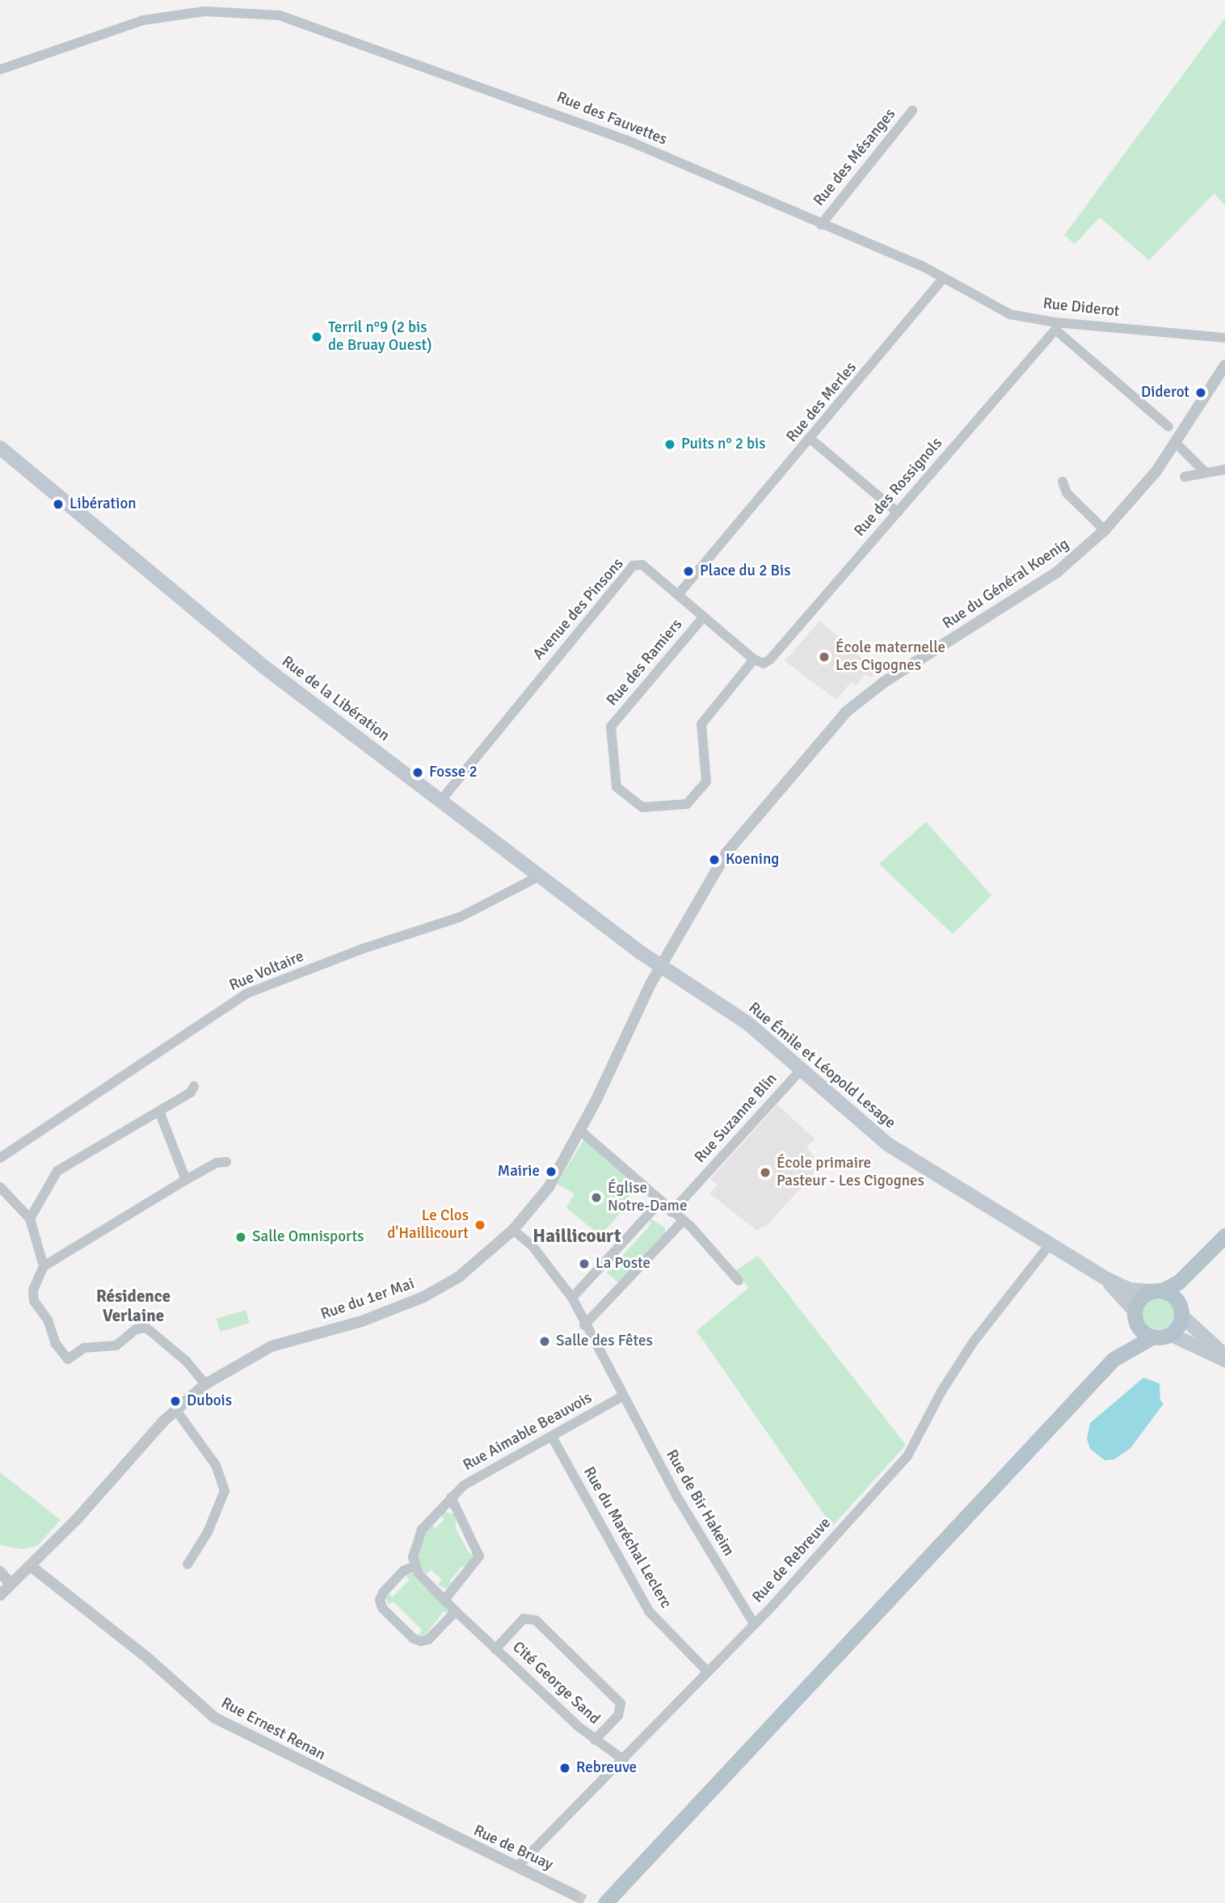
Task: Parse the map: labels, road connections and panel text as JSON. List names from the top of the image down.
{
  "streets": {
    "main road": ["Rue de la Libération", "Rue Émile et Léopold Lesage"],
    "street": [
      "Rue des Fauvettes",
      "Rue des Mésanges",
      "Rue Diderot",
      "Rue des Merles",
      "Rue des Rossignols",
      "Rue du Général Koenig",
      "Avenue des Pinsons",
      "Rue des Ramiers",
      "Rue Voltaire",
      "Rue Suzanne Blin",
      "Rue du 1er Mai",
      "Rue Aimable Beauvois",
      "Rue de Bir Hakeim",
      "Rue du Maréchal Leclerc",
      "Rue de Rebreuve",
      "Cité George Sand",
      "Rue Ernest Renan",
      "Rue de Bruay"
    ]
  },
  "crossings": [
    ["Rue des Fauvettes", "Rue des Mésanges"],
    ["Rue des Fauvettes", "Rue Diderot"],
    ["Rue des Fauvettes", "Rue des Merles"],
    ["Rue Diderot", "Rue des Merles"],
    ["Rue Diderot", "Rue des Rossignols"],
    ["Rue des Merles", "Avenue des Pinsons"],
    ["Rue des Rossignols", "Avenue des Pinsons"],
    ["Rue des Rossignols", "Rue des Ramiers"],
    ["Rue du Général Koenig", "Rue de la Libération"],
    ["Rue du Général Koenig", "Rue Émile et Léopold Lesage"],
    ["Rue du Général Koenig", "Rue du 1er Mai"],
    ["Avenue des Pinsons", "Rue des Ramiers"],
    ["Avenue des Pinsons", "Rue de la Libération"],
    ["Rue de la Libération", "Rue Voltaire"],
    ["Rue de la Libération", "Rue Émile et Léopold Lesage"],
    ["Rue de la Libération", "Rue du 1er Mai"],
    ["Rue Émile et Léopold Lesage", "Rue Suzanne Blin"],
    ["Rue Émile et Léopold Lesage", "Rue du 1er Mai"],
    ["Rue Émile et Léopold Lesage", "Rue de Rebreuve"],
    ["Rue du 1er Mai", "Rue de Bir Hakeim"],
    ["Rue du 1er Mai", "Rue Ernest Renan"],
    ["Rue Aimable Beauvois", "Rue de Bir Hakeim"],
    ["Rue Aimable Beauvois", "Rue du Maréchal Leclerc"],
    ["Rue de Bir Hakeim", "Rue de Rebreuve"],
    ["Rue du Maréchal Leclerc", "Rue de Rebreuve"],
    ["Rue de Rebreuve", "Cité George Sand"],
    ["Rue de Rebreuve", "Rue de Bruay"],
    ["Rue Ernest Renan", "Rue de Bruay"]
  ],
  "districts": ["Haillicourt", "Résidence Verlaine"],
  "places": [
    "Terril n°9 (2 bis de Bruay Ouest)",
    "Diderot",
    "Puits n° 2 bis",
    "Libération",
    "Place du 2 Bis",
    "École maternelle Les Cigognes",
    "Fosse 2",
    "Koening",
    "Mairie",
    "École primaire Pasteur - Les Cigognes",
    "Église Notre-Dame",
    "Le Clos d'Haillicourt",
    "Salle Omnisports",
    "La Poste",
    "Salle des Fêtes",
    "Dubois",
    "Rebreuve"
  ]
}
